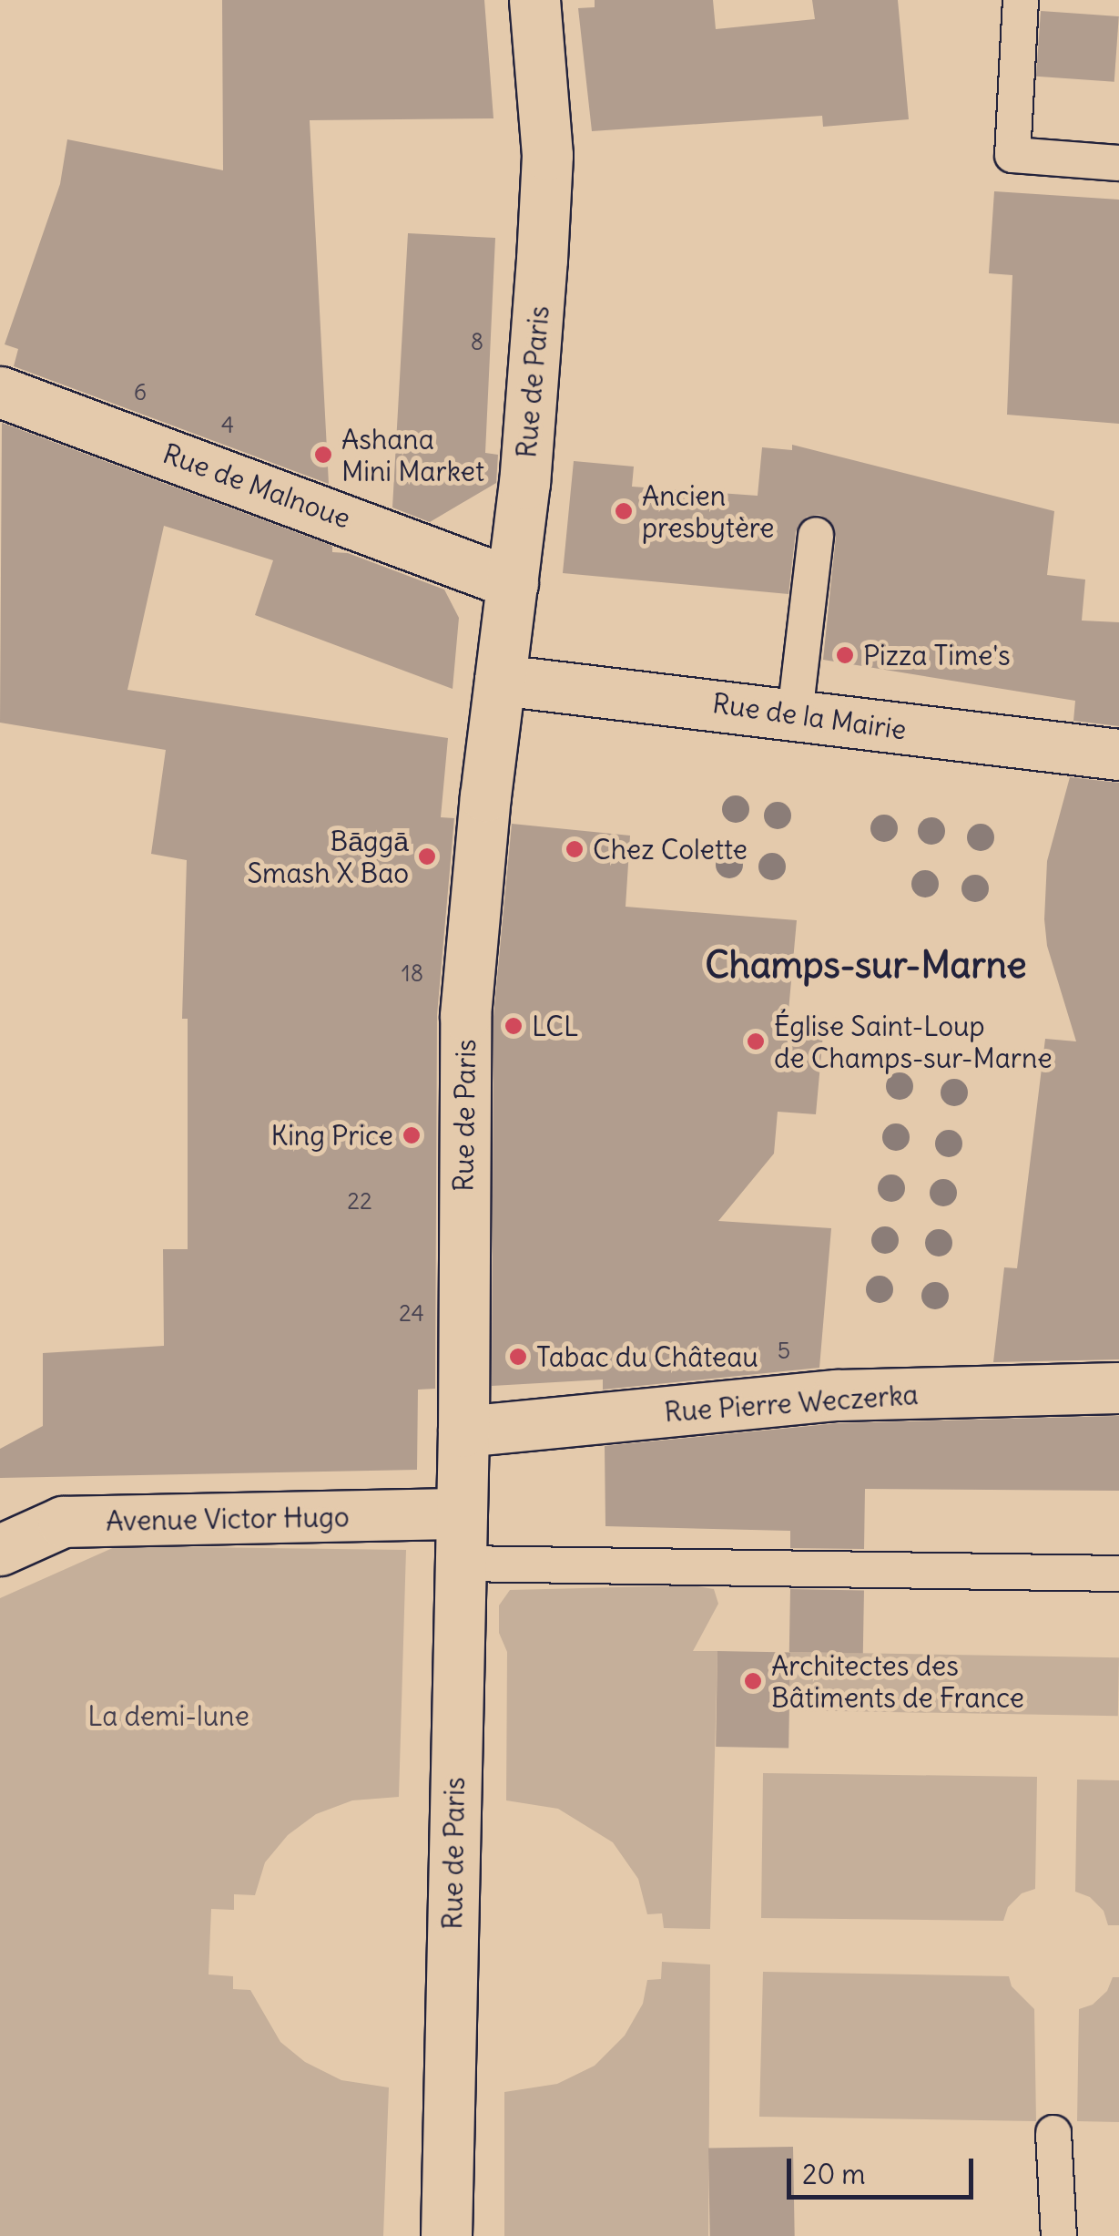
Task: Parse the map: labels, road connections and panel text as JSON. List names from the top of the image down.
{
  "streets": {
    "street": [
      "Rue de Paris",
      "Rue de Malnoue",
      "Rue de la Mairie",
      "Rue Pierre Weczerka",
      "Avenue Victor Hugo"
    ]
  },
  "crossings": [
    ["Rue de Paris", "Rue de Malnoue"],
    ["Rue de Paris", "Rue de la Mairie"],
    ["Rue de Paris", "Rue Pierre Weczerka"],
    ["Rue de Paris", "Avenue Victor Hugo"]
  ],
  "districts": ["Champs-sur-Marne"],
  "parks": ["La demi-lune"],
  "places": [
    "Ashana Mini Market",
    "Ancien presbytère",
    "Pizza Time's",
    "Chez Colette",
    "Bāggā Smash X Bao",
    "LCL",
    "Église Saint-Loup de Champs-sur-Marne",
    "King Price",
    "Tabac du Château",
    "Architectes des Bâtiments de France"
  ],
  "house_numbers": [
    "8",
    "6",
    "4",
    "18",
    "22",
    "24",
    "5"
  ],
  "scale_bar": "20 m"
}
